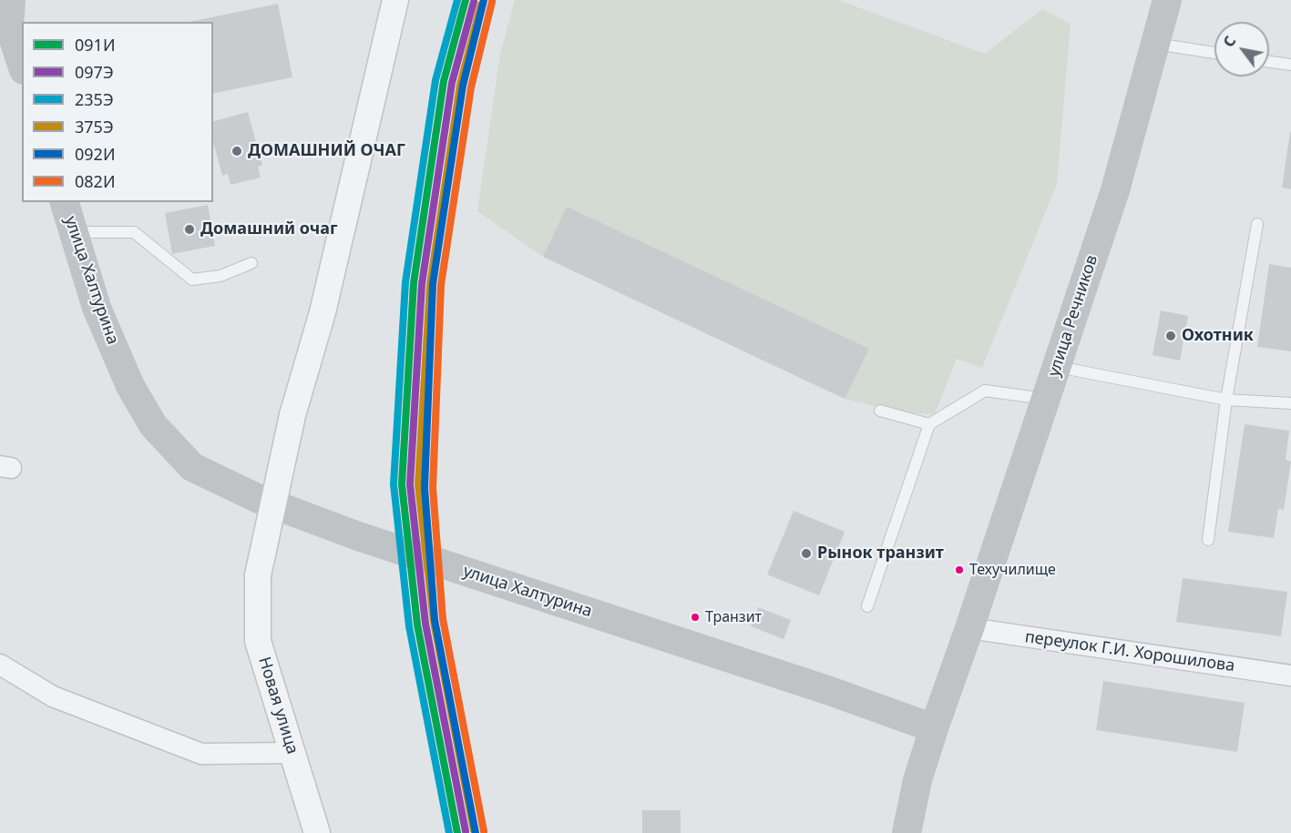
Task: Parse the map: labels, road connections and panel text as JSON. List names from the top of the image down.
{
  "streets": {
    "main road": ["улица Халтурина", "улица Речников"],
    "street": ["переулок Г.И. Хорошилова", "Новая улица"]
  },
  "crossings": [
    ["улица Халтурина", "улица Речников"],
    ["улица Речников", "переулок Г.И. Хорошилова"]
  ],
  "places": [
    "ДОМАШНИЙ ОЧАГ",
    "Домашний очаг",
    "Охотник",
    "Рынок транзит",
    "Техучилище",
    "Транзит"
  ],
  "lines": [
    "transit line 091И",
    "transit line 235Э",
    "transit line 092И",
    "transit line 097Э",
    "transit line 082И",
    "transit line 375Э"
  ],
  "legend": [
    "091И",
    "097Э",
    "235Э",
    "375Э",
    "092И",
    "082И"
  ],
  "north": "top left"
}
